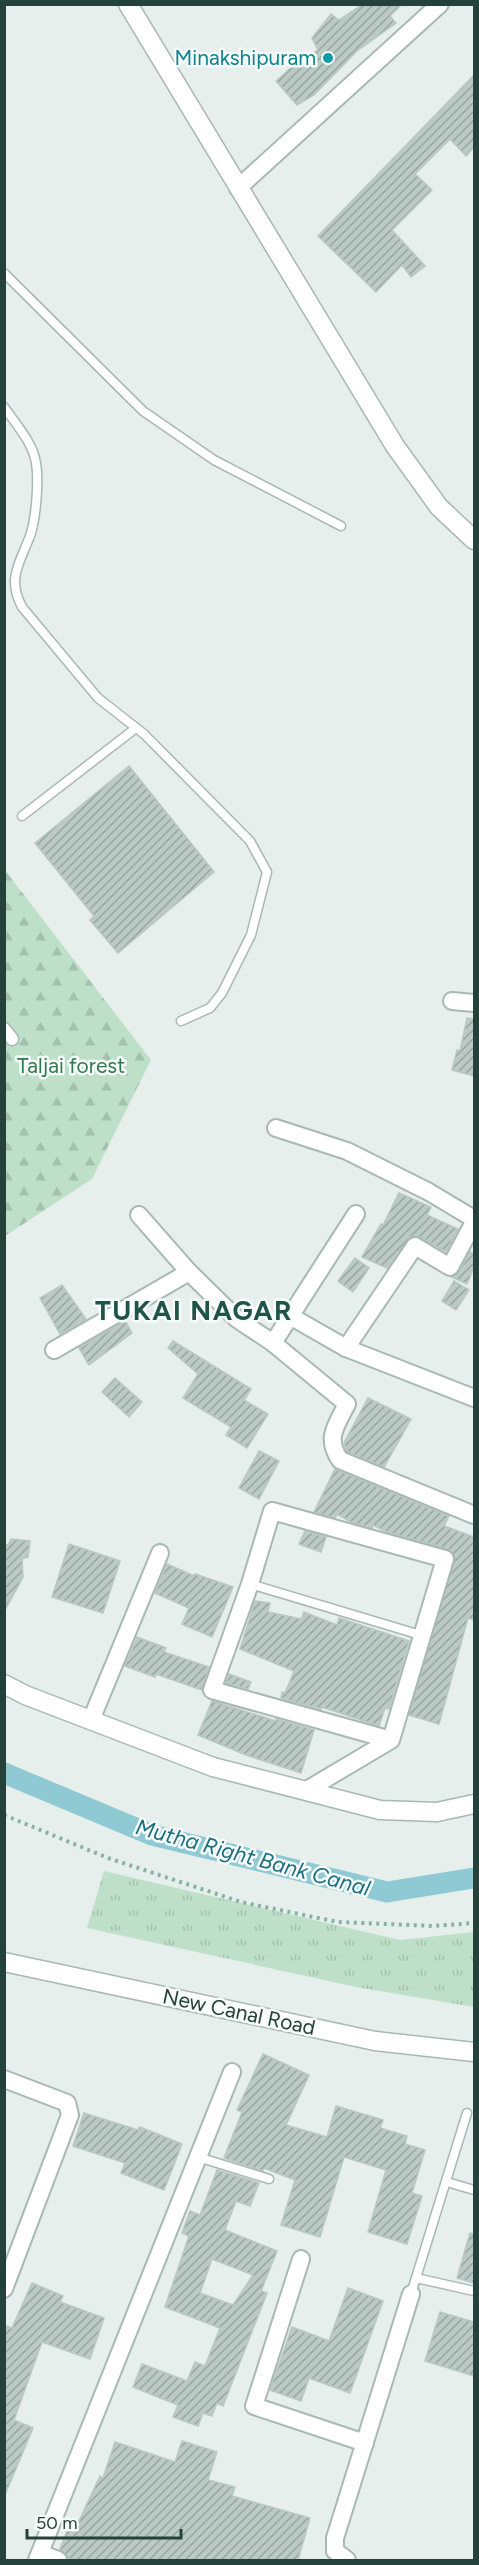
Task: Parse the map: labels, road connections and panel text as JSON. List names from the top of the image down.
{
  "streets": {
    "street": ["New Canal Road"]
  },
  "districts": ["TUKAI NAGAR"],
  "water": ["Mutha Right Bank Canal"],
  "parks": ["Taljai forest"],
  "places": ["Minakshipuram"],
  "scale_bar": "50 m"
}
